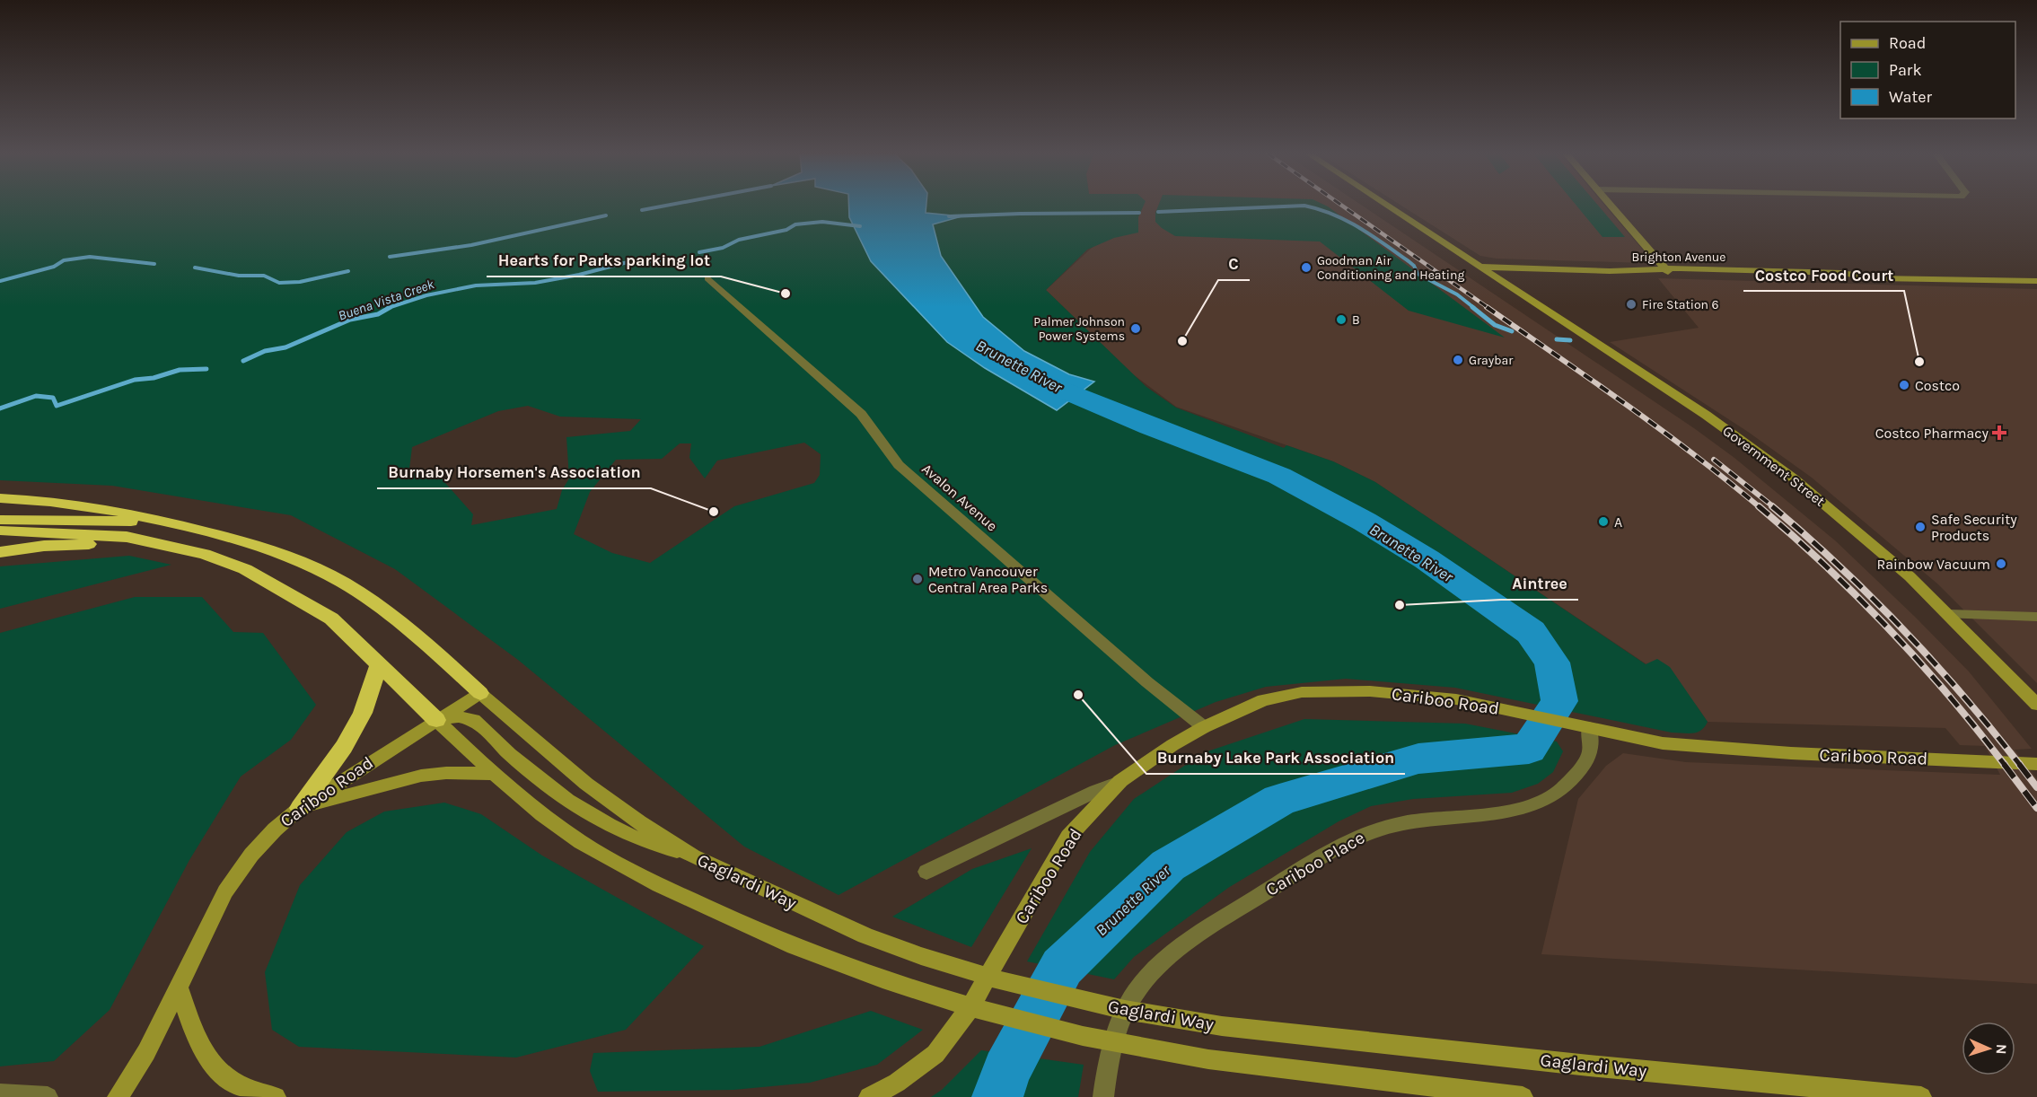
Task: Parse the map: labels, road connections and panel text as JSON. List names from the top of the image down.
{
  "streets": {
    "street": [
      "Brighton Avenue",
      "Government Street",
      "Avalon Avenue",
      "Cariboo Road",
      "Cariboo Place",
      "Gaglardi Way"
    ]
  },
  "crossings": [
    ["Brighton Avenue", "Government Street"],
    ["Avalon Avenue", "Cariboo Road"],
    ["Cariboo Road", "Cariboo Place"],
    ["Cariboo Road", "Gaglardi Way"]
  ],
  "water": ["Buena Vista Creek", "Brunette River"],
  "places": {
    "other": [
      "Goodman Air Conditioning and Heating",
      "Hearts for Parks parking lot",
      "Fire Station 6",
      "B",
      "Palmer Johnson Power Systems",
      "C",
      "Graybar",
      "Costco Food Court",
      "Costco",
      "Burnaby Horsemen's Association",
      "A",
      "Safe Security Products",
      "Rainbow Vacuum",
      "Metro Vancouver Central Area Parks",
      "Aintree",
      "Burnaby Lake Park Association"
    ],
    "health": ["Costco Pharmacy"]
  },
  "legend": ["Road", "Park", "Water"],
  "north": "right"
}
